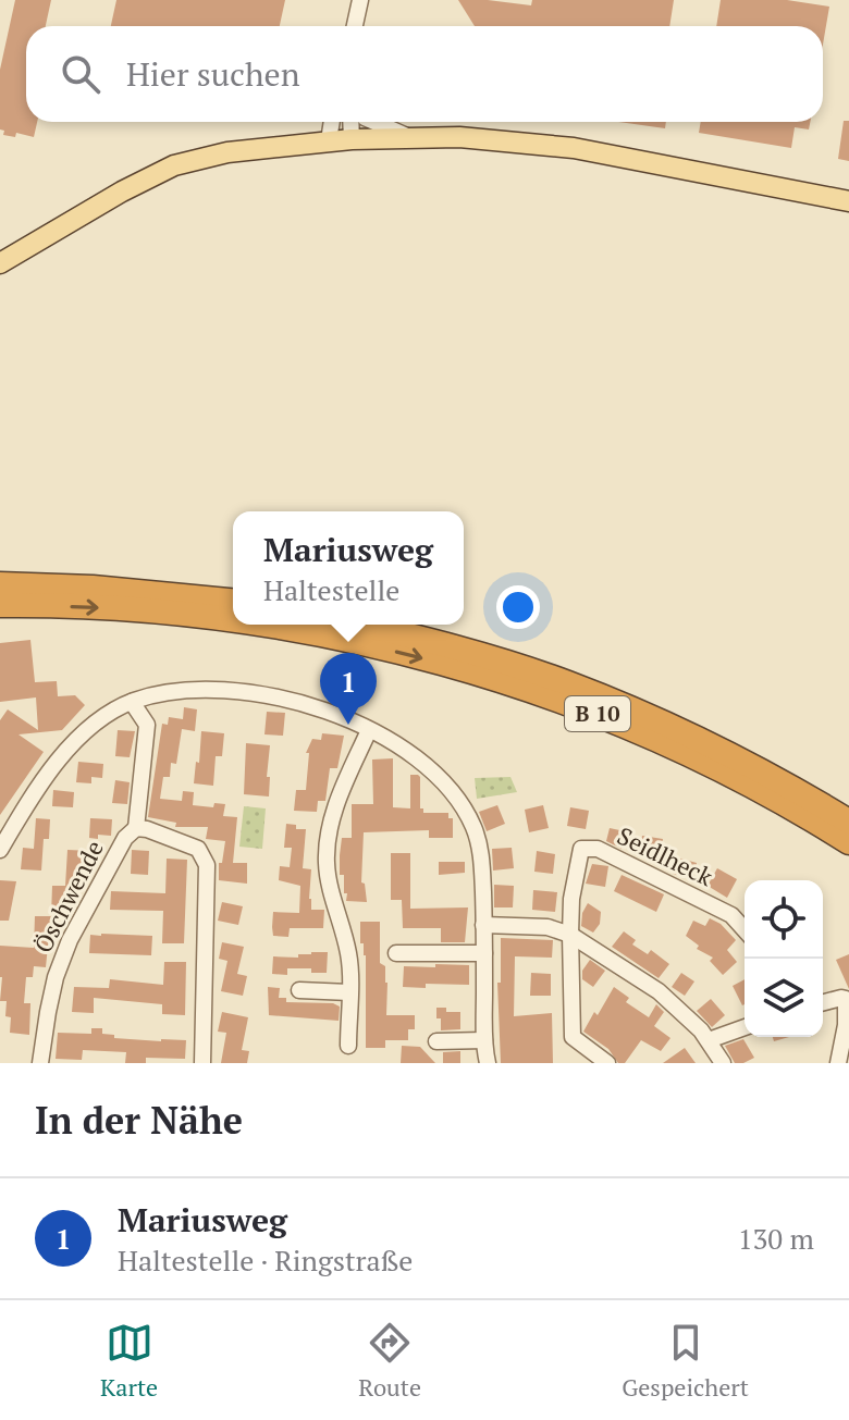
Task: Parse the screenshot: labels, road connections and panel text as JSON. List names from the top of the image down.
{
  "streets": {
    "highway": ["B 10"],
    "street": ["Seidlheck", "Öschwende"]
  },
  "page": {
    "search": "Hier suchen",
    "popup": ["Mariusweg", "Haltestelle"],
    "pins": "1",
    "heading": "In der Nähe",
    "list": [
      {
        "mark": "1",
        "name": "Mariusweg",
        "note": "Haltestelle · Ringstraße",
        "value": "130 m"
      }
    ],
    "nav": ["Karte", "Route", "Gespeichert"]
  }
}
